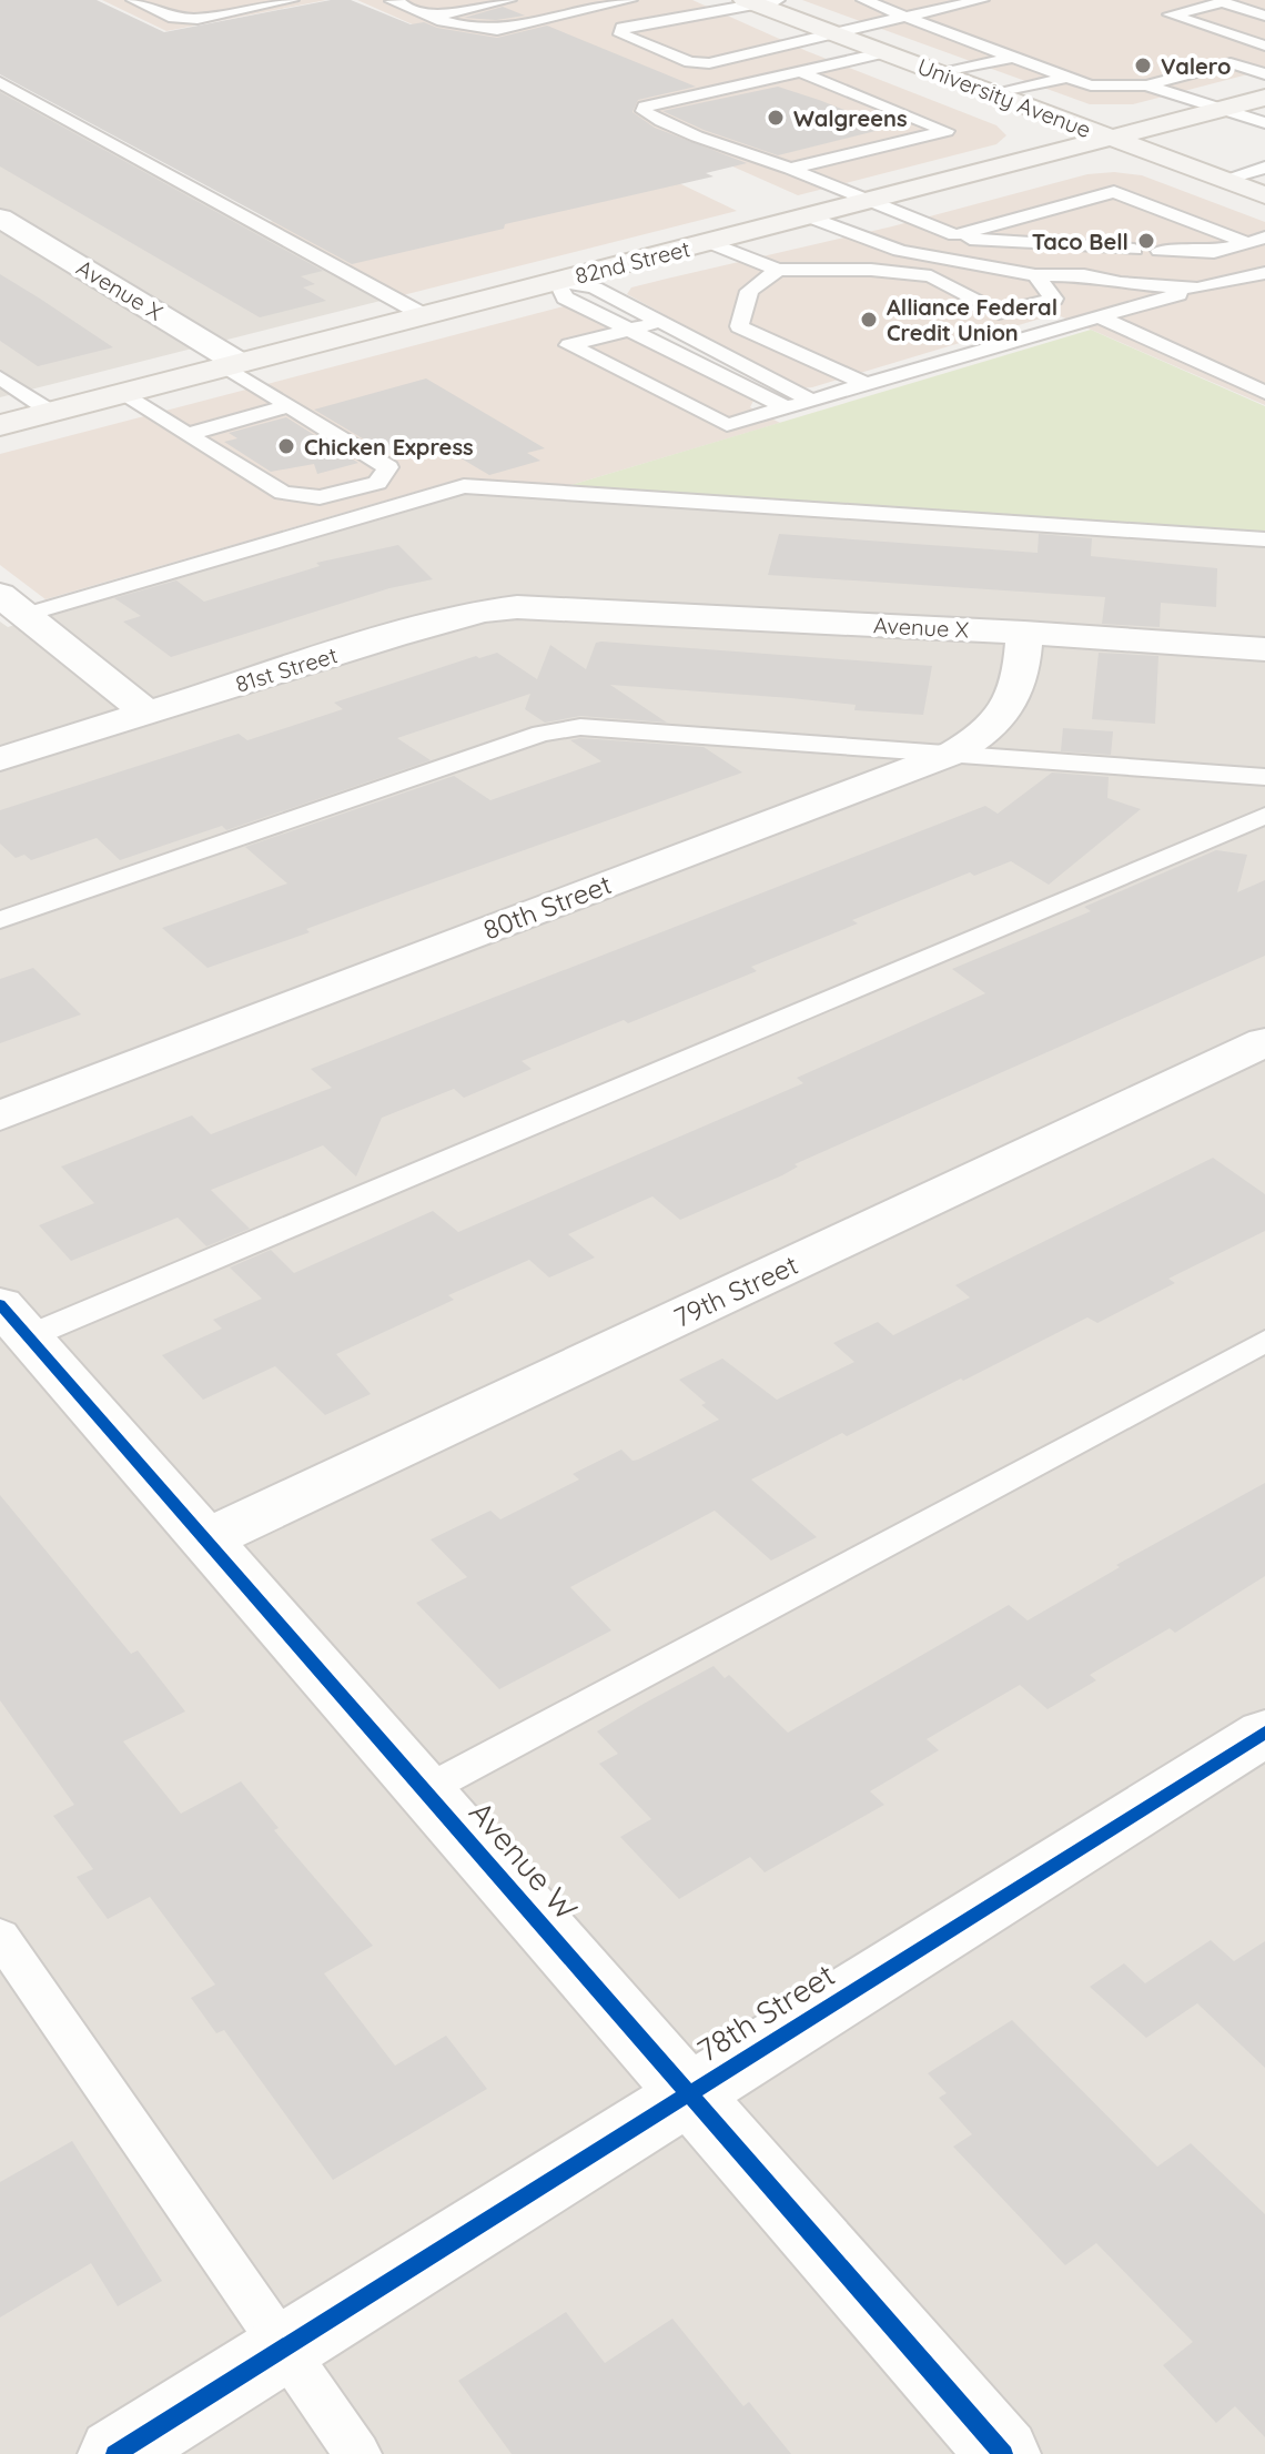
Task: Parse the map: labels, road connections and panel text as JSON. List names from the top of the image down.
{
  "streets": {
    "main road": ["University Avenue", "82nd Street"],
    "street": [
      "Avenue X",
      "81st Street",
      "80th Street",
      "79th Street",
      "Avenue W",
      "78th Street"
    ]
  },
  "crossings": [
    ["University Avenue", "82nd Street"],
    ["82nd Street", "Avenue X"],
    ["Avenue X", "81st Street"],
    ["Avenue X", "80th Street"],
    ["79th Street", "Avenue W"],
    ["Avenue W", "78th Street"]
  ],
  "places": [
    "Valero",
    "Walgreens",
    "Taco Bell",
    "Alliance Federal Credit Union",
    "Chicken Express"
  ]
}
